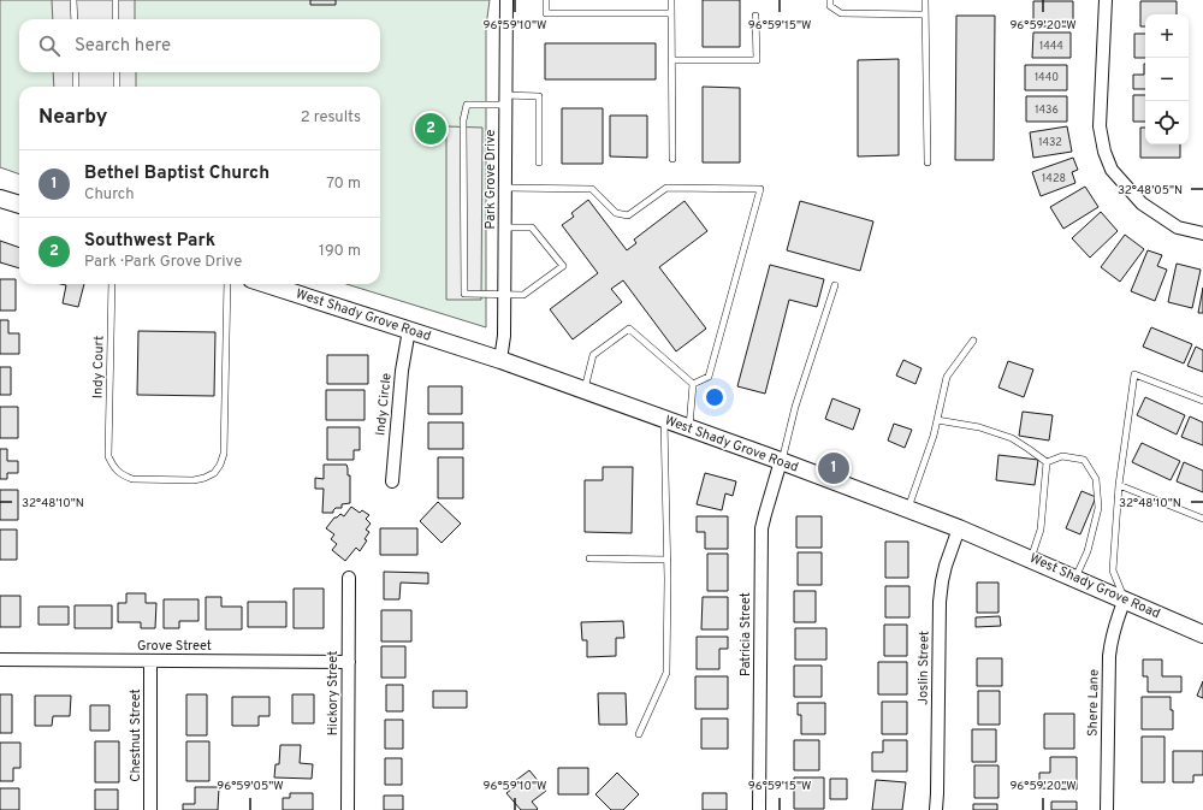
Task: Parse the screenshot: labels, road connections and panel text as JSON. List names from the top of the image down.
{
  "streets": {
    "main road": ["West Shady Grove Road"],
    "street": [
      "Park Grove Drive",
      "Indy Circle",
      "Patricia Street",
      "Grove Street",
      "Joslin Street",
      "Hickory Street",
      "Shere Lane",
      "Chestnut Street"
    ],
    "lane": ["Indy Court"]
  },
  "crossings": [
    ["Park Grove Drive", "West Shady Grove Road"],
    ["West Shady Grove Road", "Indy Circle"],
    ["West Shady Grove Road", "Patricia Street"],
    ["West Shady Grove Road", "Joslin Street"],
    ["West Shady Grove Road", "Shere Lane"],
    ["Grove Street", "Hickory Street"],
    ["Grove Street", "Chestnut Street"]
  ],
  "house_numbers": [
    "1444",
    "1440",
    "1436",
    "1432",
    "1428"
  ],
  "page": {
    "map_buttons": ["+", "−"],
    "search": "Search here",
    "heading": ["Nearby", "2 results"],
    "pins": ["2", "1"],
    "list": [
      {
        "mark": "1",
        "name": "Bethel Baptist Church",
        "note": "Church",
        "value": "70 m"
      },
      {
        "mark": "2",
        "name": "Southwest Park",
        "note": "Park · Park Grove Drive",
        "value": "190 m"
      }
    ]
  },
  "coordinates": [
    "96°59'10\"W",
    "96°59'15\"W",
    "96°59'20\"W",
    "32°48'05\"N",
    "32°48'10\"N",
    "96°59'05\"W"
  ]
}
